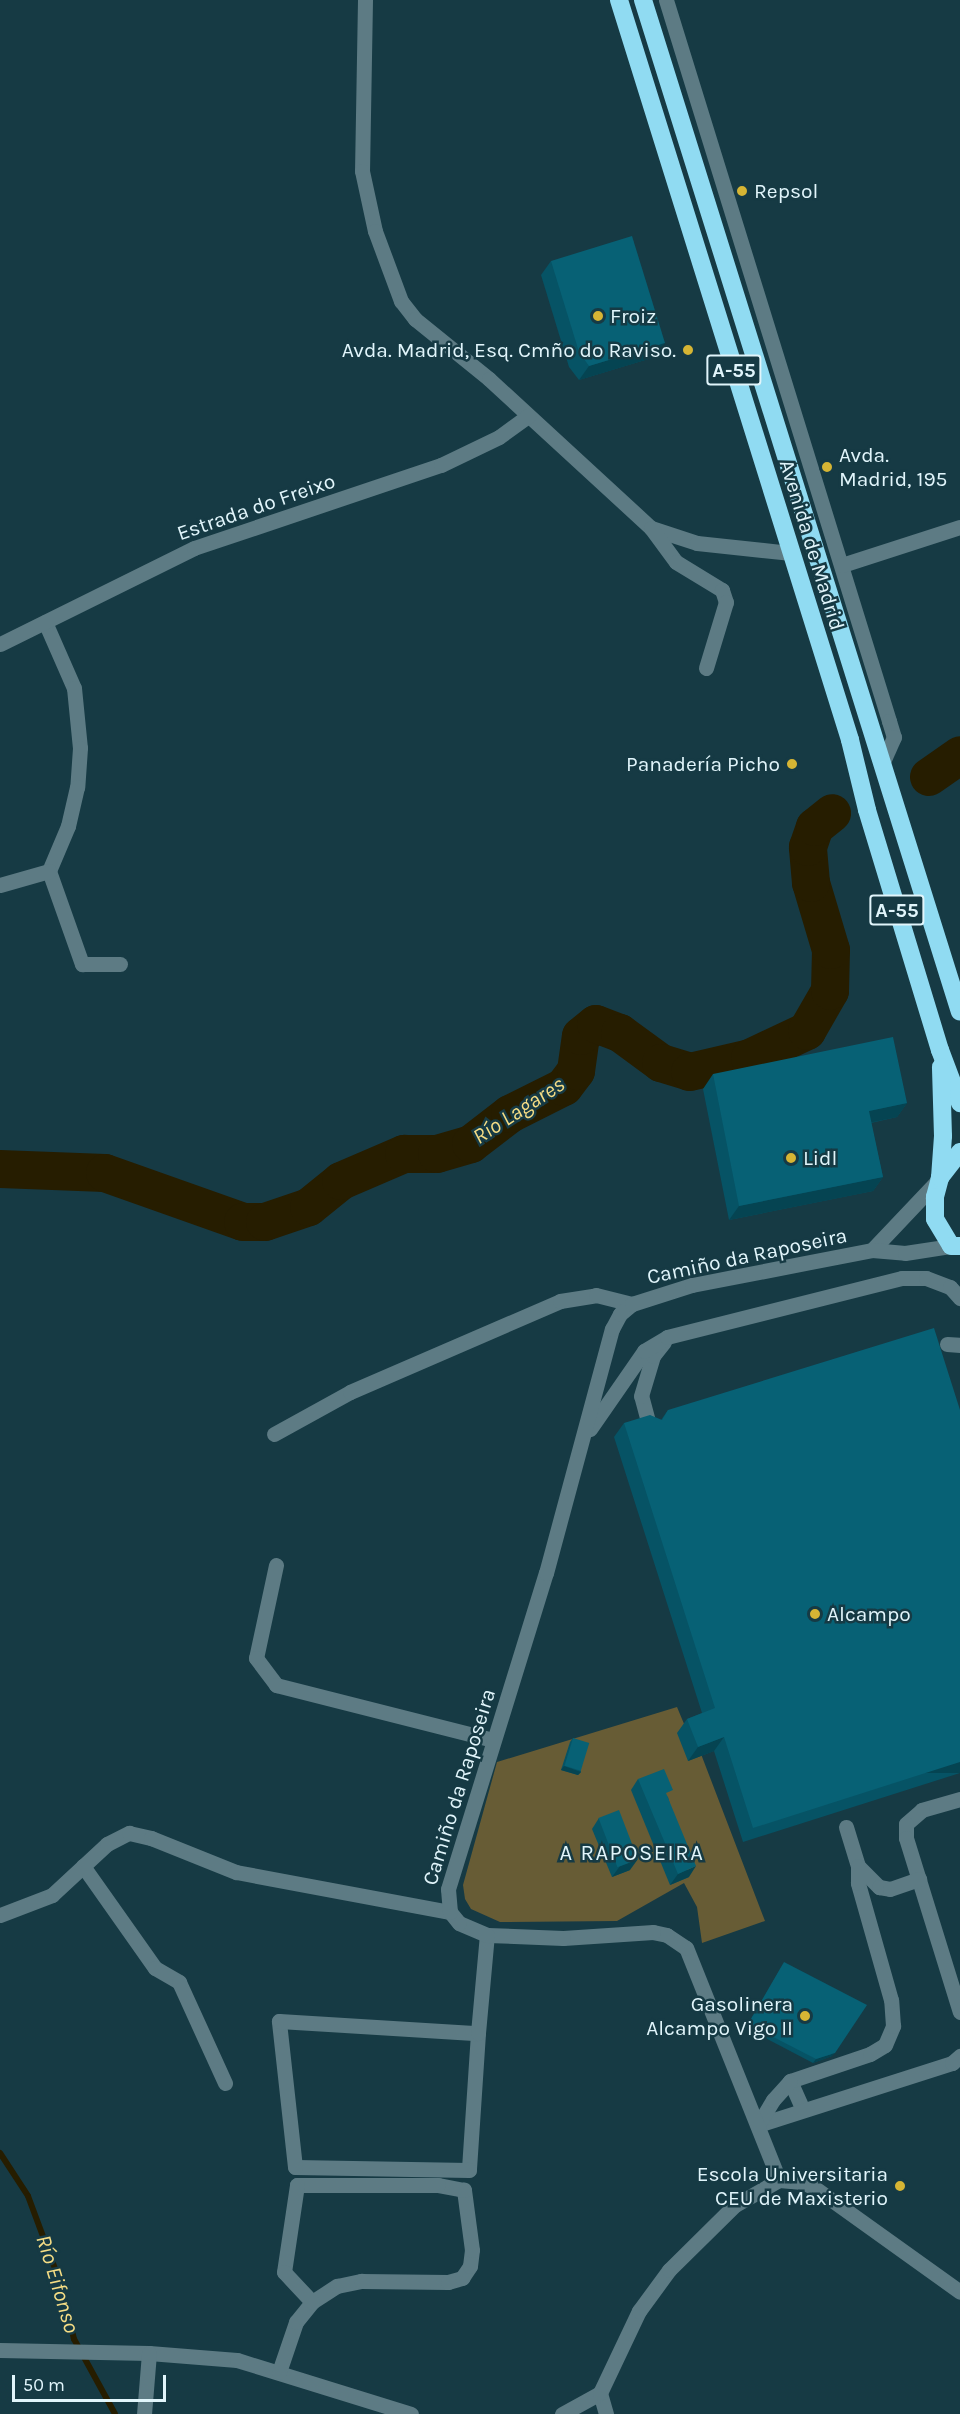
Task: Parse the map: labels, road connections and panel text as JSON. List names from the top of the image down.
{
  "streets": {
    "highway": ["A-55", "Avenida de Madrid"],
    "street": ["Estrada do Freixo", "Camiño da Raposeira"]
  },
  "districts": ["A RAPOSEIRA"],
  "water": ["Río Lagares", "Río Eifonso"],
  "places": [
    "Repsol",
    "Froiz",
    "Avda. Madrid, Esq. Cmño do Raviso.",
    "Avda. Madrid, 195",
    "Panadería Picho",
    "Lidl",
    "Alcampo",
    "Gasolinera Alcampo Vigo II",
    "Escola Universitaria CEU de Maxisterio"
  ],
  "scale_bar": "50 m"
}
